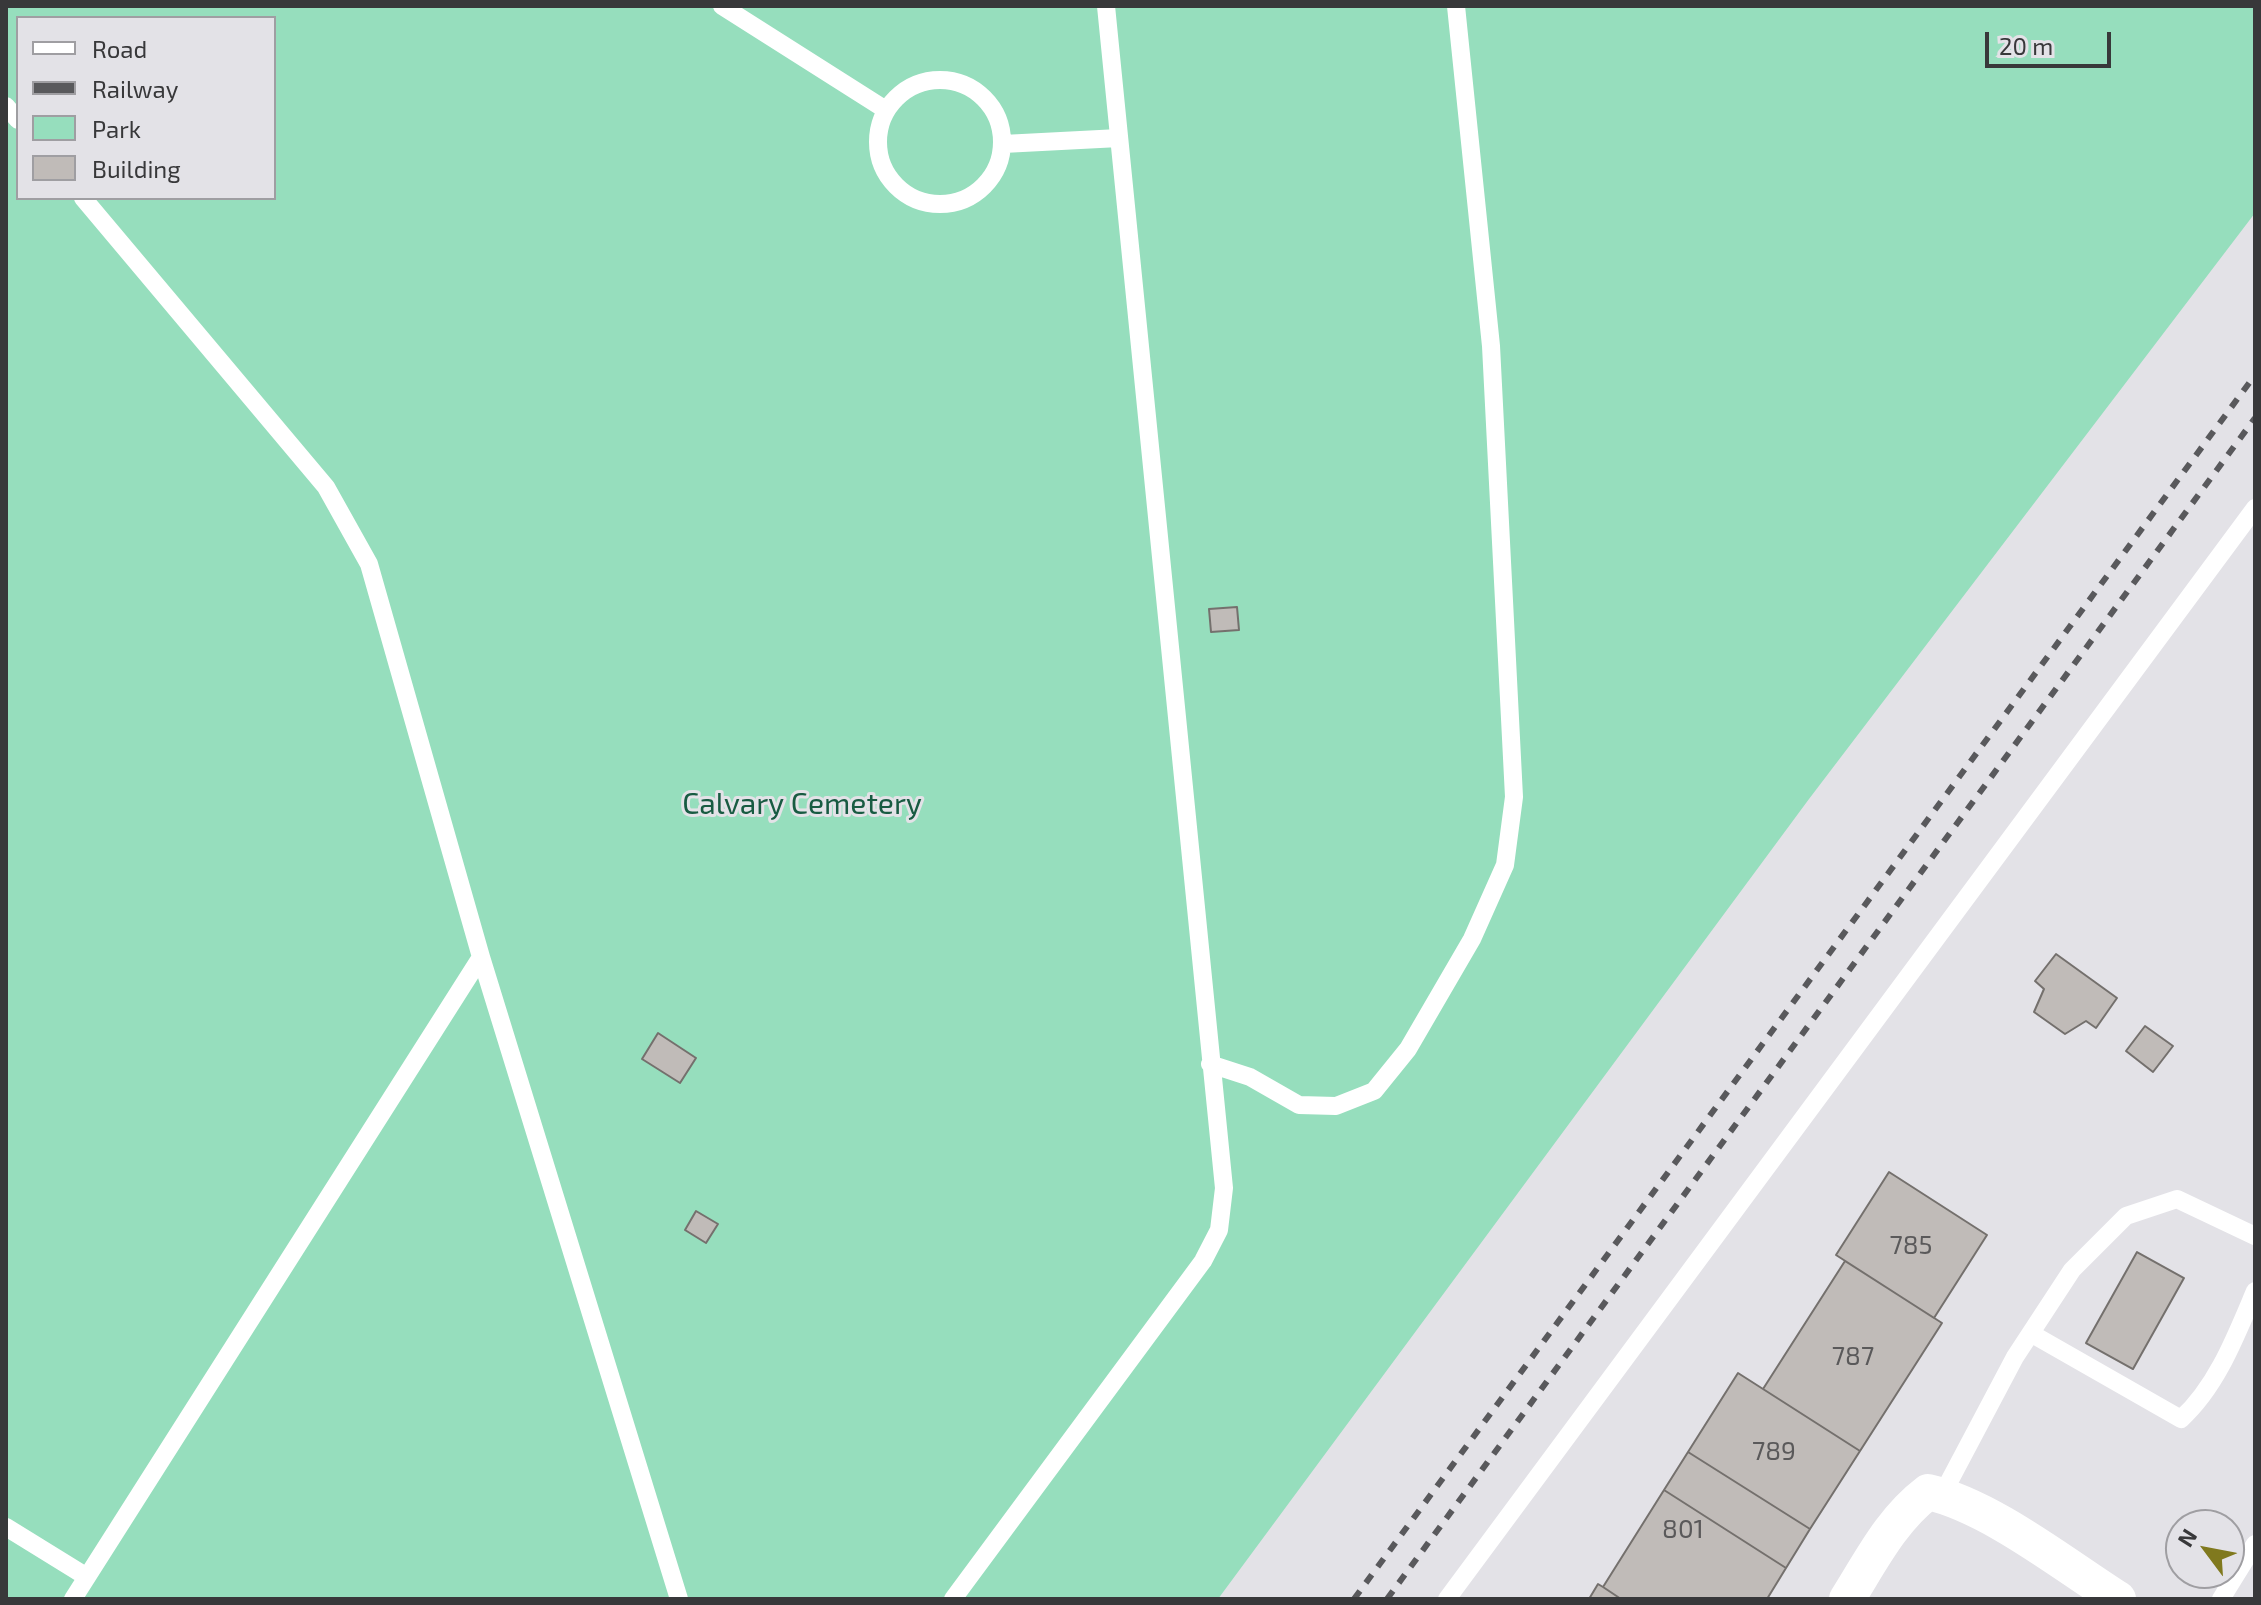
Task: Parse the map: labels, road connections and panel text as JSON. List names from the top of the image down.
{
  "parks": ["Calvary Cemetery"],
  "house_numbers": [
    "785",
    "787",
    "789",
    "801"
  ],
  "legend": [
    "Road",
    "Railway",
    "Park",
    "Building"
  ],
  "scale_bar": "20 m",
  "north": "top left"
}
